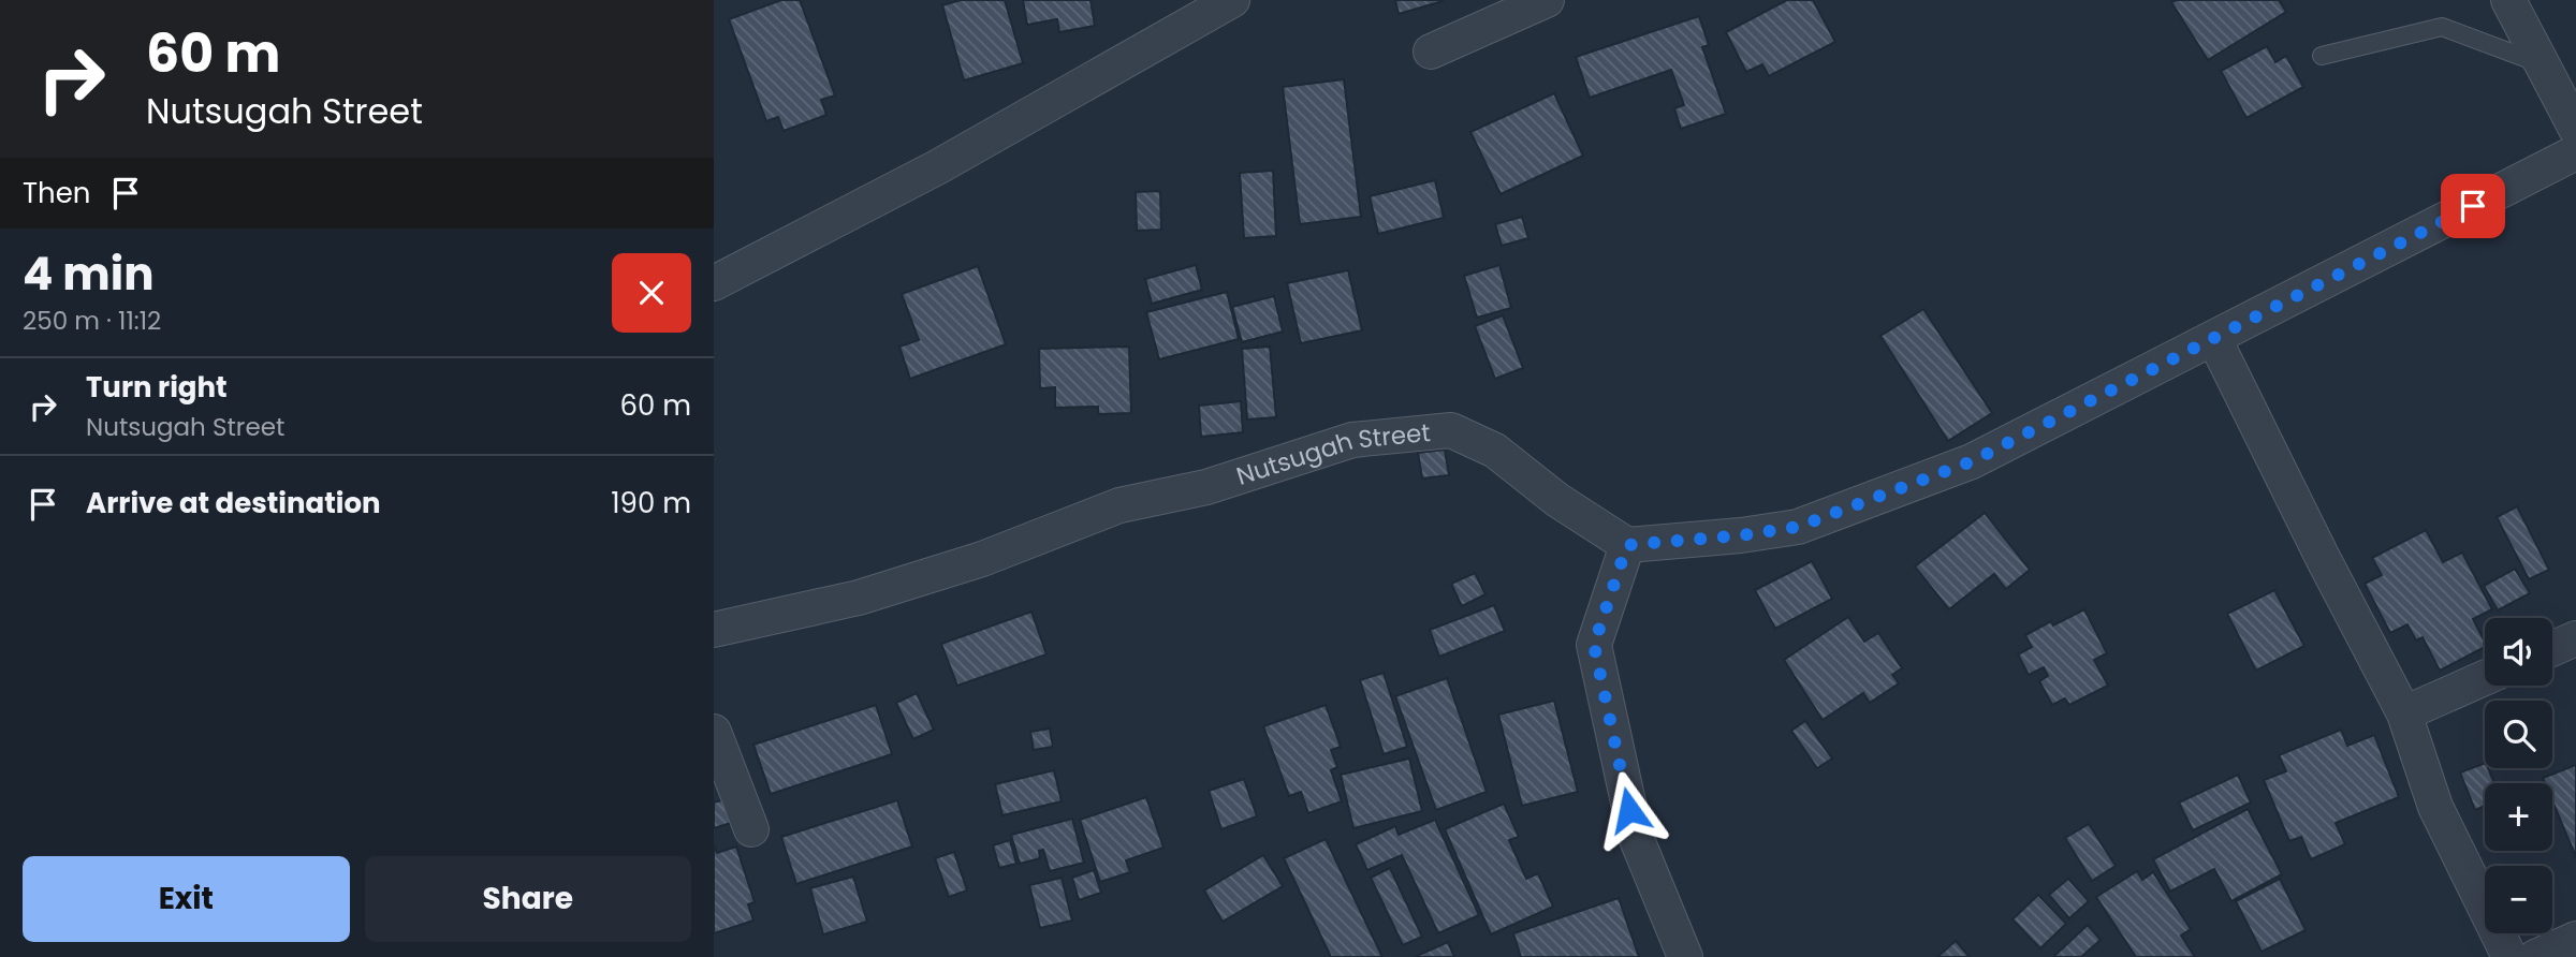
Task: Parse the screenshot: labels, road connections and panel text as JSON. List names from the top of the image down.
{
  "streets": {
    "street": ["Nutsugah Street"]
  },
  "page": {
    "turn": ["60 m", "Nutsugah Street"],
    "then": "Then",
    "heading": ["4 min", "250 m · 11:12"],
    "list": [
      {
        "name": "Turn right",
        "note": "Nutsugah Street",
        "value": "60 m"
      },
      {
        "name": "Arrive at destination",
        "value": "190 m"
      }
    ],
    "map_buttons": ["+", "−"],
    "buttons": ["Exit", "Share"]
  }
}
